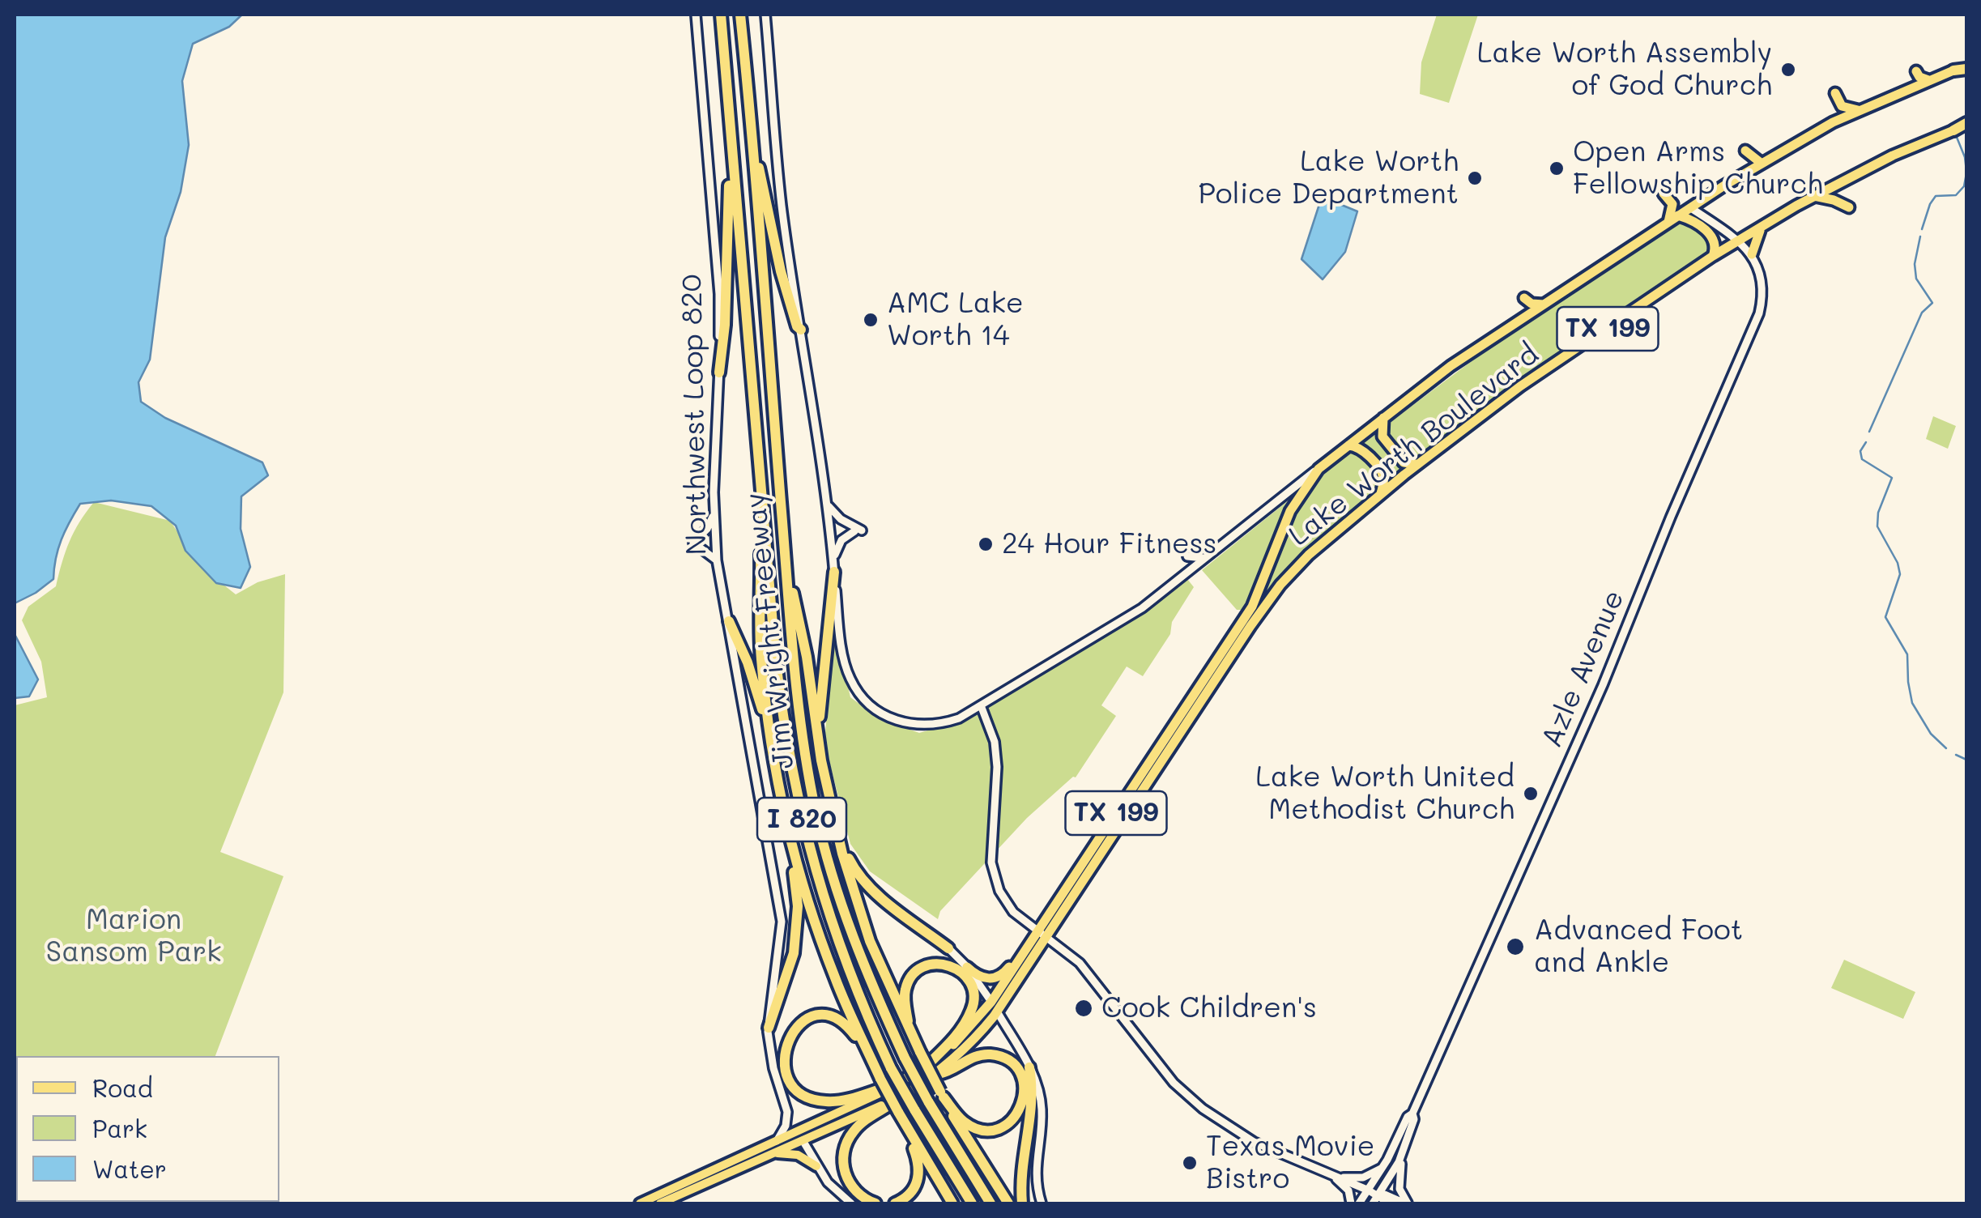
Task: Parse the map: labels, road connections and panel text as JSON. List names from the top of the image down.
{
  "streets": {
    "highway": [
      "TX 199",
      "Lake Worth Boulevard",
      "Jim Wright Freeway",
      "I 820"
    ],
    "main road": ["Northwest Loop 820", "Azle Avenue"]
  },
  "crossings": [
    ["TX 199", "Lake Worth Boulevard"],
    ["Northwest Loop 820", "Lake Worth Boulevard"],
    ["Lake Worth Boulevard", "Azle Avenue"]
  ],
  "parks": ["Marion Sansom Park"],
  "places": [
    "Lake Worth Assembly of God Church",
    "Open Arms Fellowship Church",
    "Lake Worth Police Department",
    "AMC Lake Worth 14",
    "24 Hour Fitness",
    "Lake Worth United Methodist Church",
    "Advanced Foot and Ankle",
    "Cook Children's",
    "Texas Movie Bistro"
  ],
  "legend": ["Road", "Park", "Water"]
}
